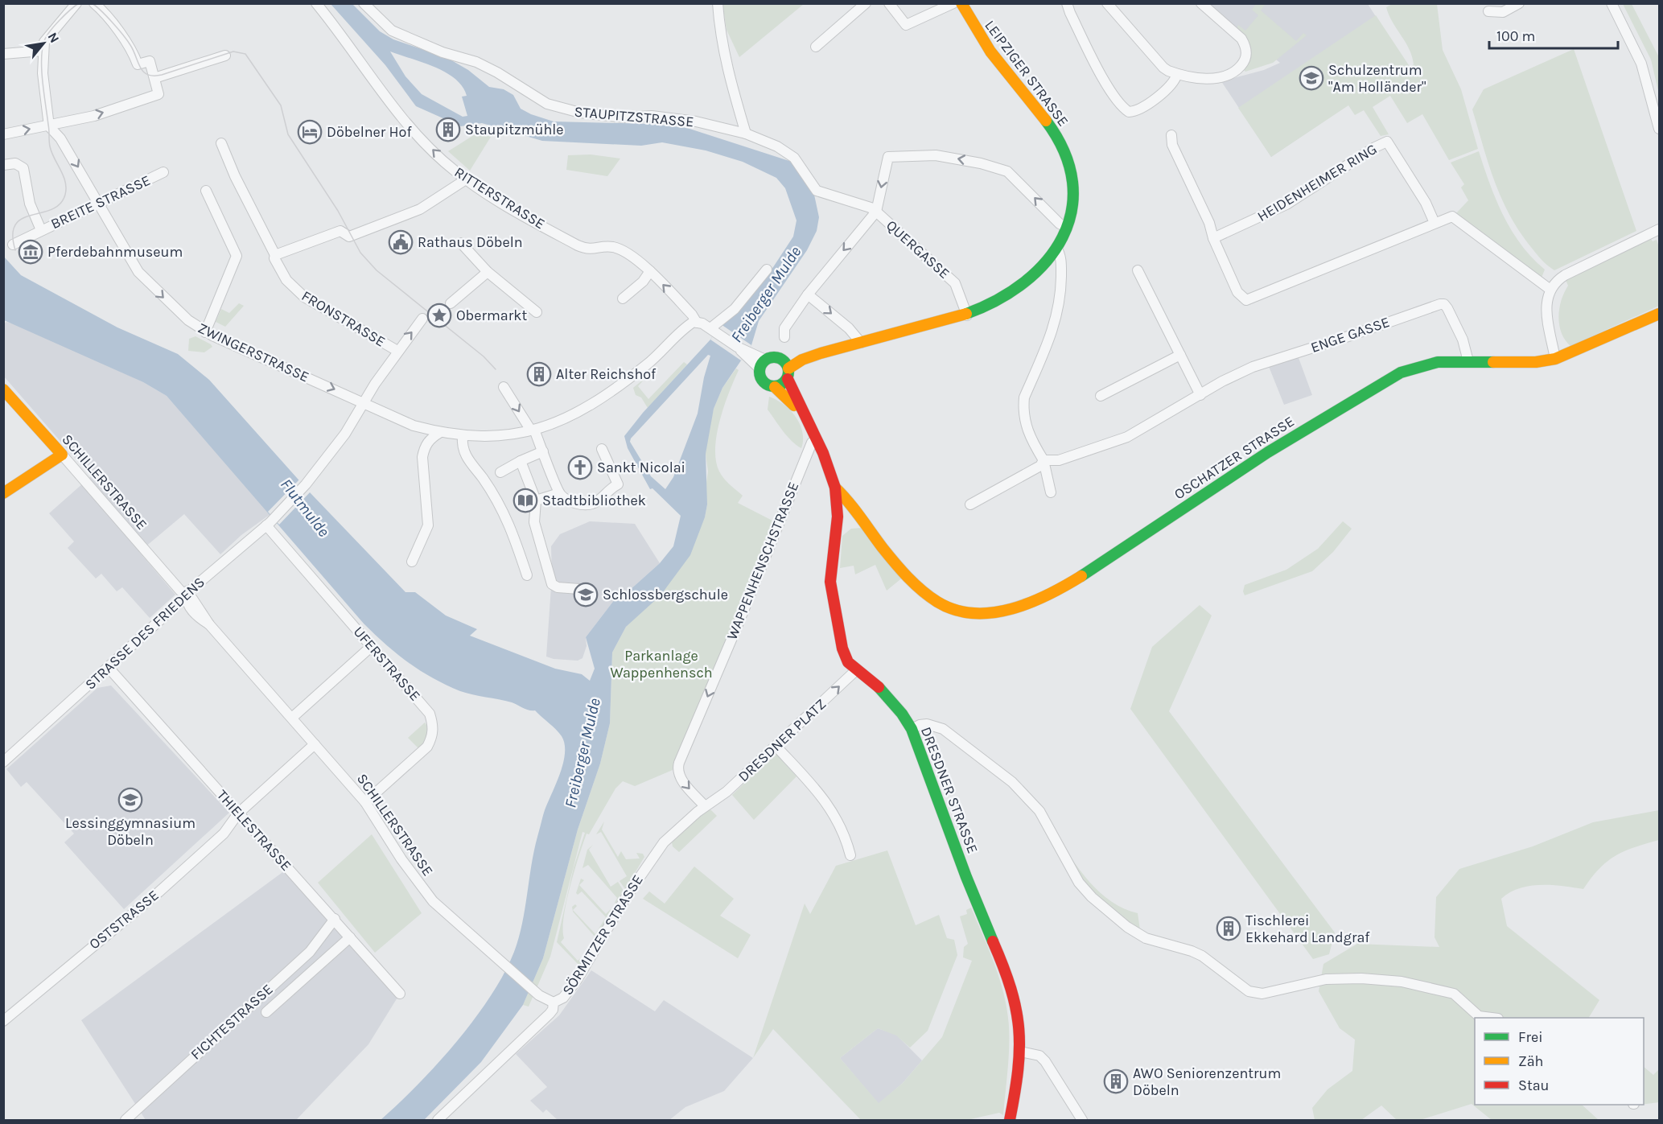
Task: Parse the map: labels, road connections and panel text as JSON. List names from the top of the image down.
{
  "streets": {
    "main road": [
      "LEIPZIGER STRASSE",
      "OSCHATZER STRASSE",
      "SCHILLERSTRASSE",
      "DRESDNER STRASSE"
    ],
    "street": [
      "STAUPITZSTRASSE",
      "HEIDENHEIMER RING",
      "RITTERSTRASSE",
      "BREITE STRASSE",
      "QUERGASSE",
      "FRONSTRASSE",
      "ENGE GASSE",
      "ZWINGERSTRASSE",
      "WAPPENHENSCHSTRASSE",
      "STRASSE DES FRIEDENS",
      "UFERSTRASSE",
      "DRESDNER PLATZ",
      "THIELESTRASSE",
      "OSTSTRASSE",
      "SÖRMITZER STRASSE",
      "FICHTESTRASSE"
    ]
  },
  "crossings": [
    ["LEIPZIGER STRASSE", "QUERGASSE"],
    ["STAUPITZSTRASSE", "QUERGASSE"],
    ["RITTERSTRASSE", "ZWINGERSTRASSE"],
    ["BREITE STRASSE", "ZWINGERSTRASSE"],
    ["FRONSTRASSE", "STRASSE DES FRIEDENS"],
    ["ENGE GASSE", "OSCHATZER STRASSE"],
    ["ZWINGERSTRASSE", "STRASSE DES FRIEDENS"],
    ["OSCHATZER STRASSE", "DRESDNER STRASSE"],
    ["SCHILLERSTRASSE", "STRASSE DES FRIEDENS"],
    ["SCHILLERSTRASSE", "UFERSTRASSE"],
    ["SCHILLERSTRASSE", "OSTSTRASSE"],
    ["SCHILLERSTRASSE", "SÖRMITZER STRASSE"],
    ["WAPPENHENSCHSTRASSE", "DRESDNER PLATZ"],
    ["WAPPENHENSCHSTRASSE", "SÖRMITZER STRASSE"],
    ["STRASSE DES FRIEDENS", "UFERSTRASSE"],
    ["STRASSE DES FRIEDENS", "THIELESTRASSE"],
    ["DRESDNER PLATZ", "DRESDNER STRASSE"],
    ["DRESDNER PLATZ", "SÖRMITZER STRASSE"],
    ["THIELESTRASSE", "OSTSTRASSE"],
    ["THIELESTRASSE", "FICHTESTRASSE"]
  ],
  "one_way": [
    "RITTERSTRASSE",
    "ZWINGERSTRASSE",
    "WAPPENHENSCHSTRASSE",
    "DRESDNER PLATZ"
  ],
  "water": ["Freiberger Mulde", "Flutmulde"],
  "parks": ["Parkanlage Wappenhensch"],
  "places": {
    "school or university": ["Schulzentrum \"Am Holländer\"", "Schlossbergschule", "Lessinggymnasium Döbeln"],
    "building": [
      "Staupitzmühle",
      "Alter Reichshof",
      "Tischlerei Ekkehard Landgraf",
      "AWO Seniorenzentrum Döbeln"
    ],
    "hotel": ["Döbelner Hof"],
    "public building": ["Rathaus Döbeln"],
    "museum": ["Pferdebahnmuseum"],
    "place": ["Obermarkt"],
    "church": ["Sankt Nicolai"],
    "library": ["Stadtbibliothek"]
  },
  "legend": ["Frei", "Zäh", "Stau"],
  "scale_bar": "100 m",
  "north": "top right"
}
